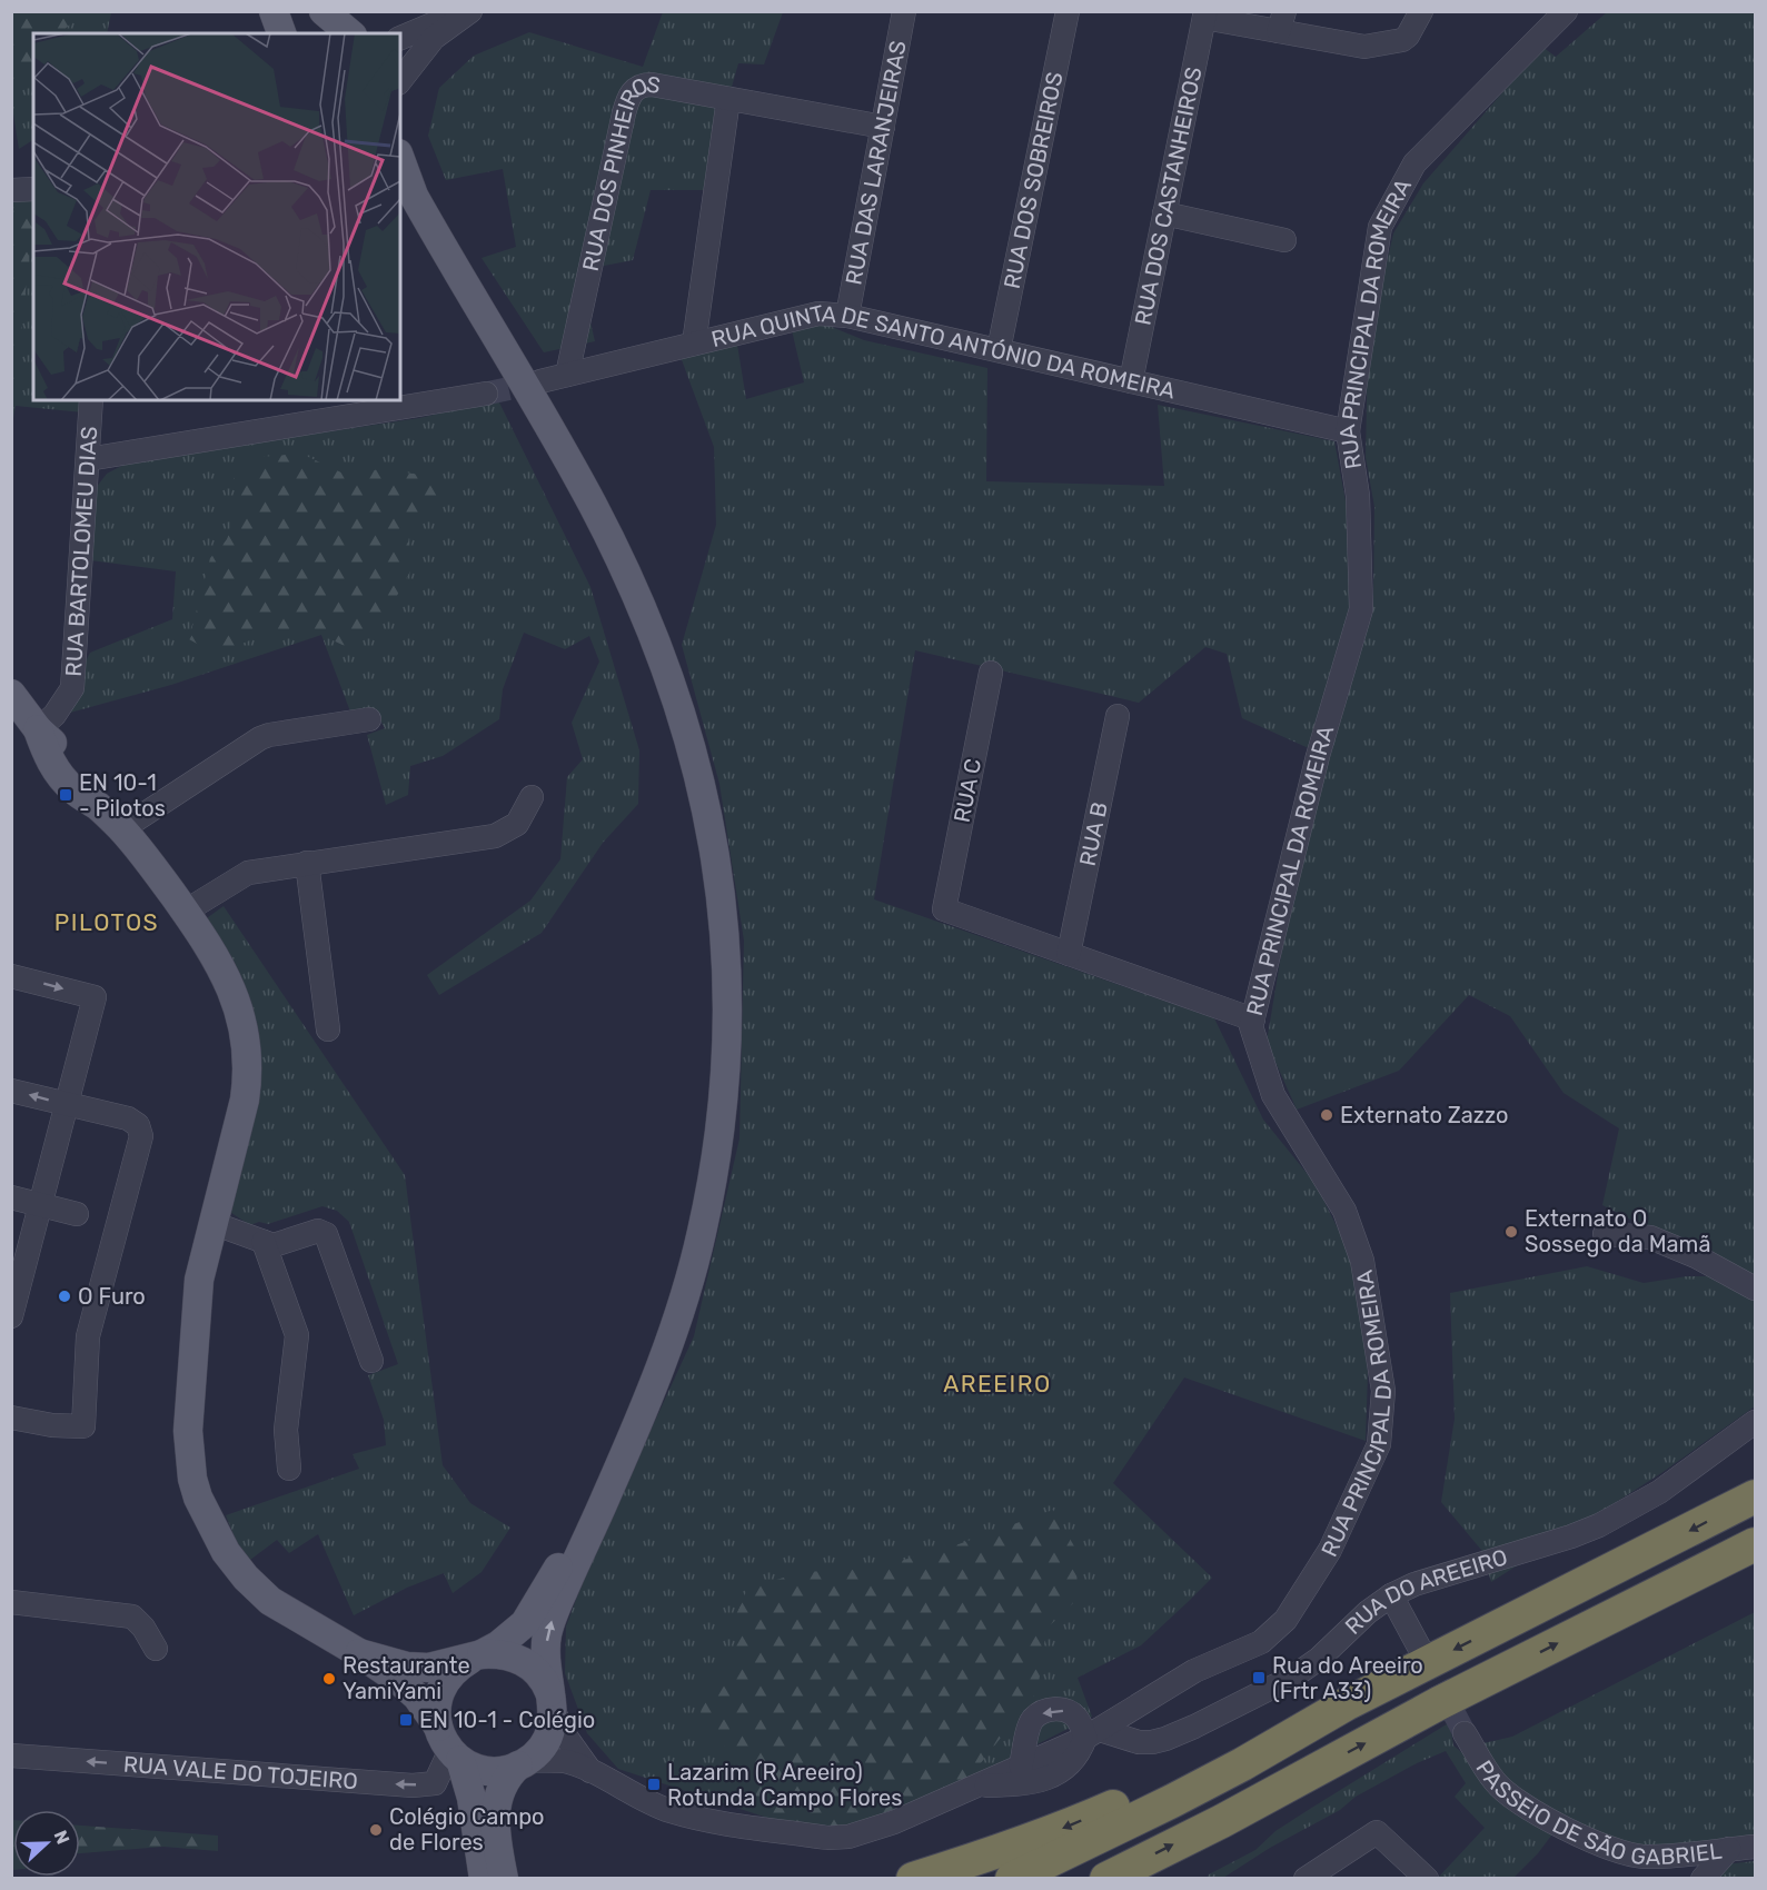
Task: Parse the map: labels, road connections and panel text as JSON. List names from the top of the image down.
{
  "streets": {
    "street": [
      "RUA DAS LARANJEIRAS",
      "RUA DOS SOBREIROS",
      "RUA DOS PINHEIROS",
      "RUA DOS CASTANHEIROS",
      "RUA PRINCIPAL DA ROMEIRA",
      "RUA QUINTA DE SANTO ANTÓNIO DA ROMEIRA",
      "RUA BARTOLOMEU DIAS",
      "RUA C",
      "RUA B",
      "RUA DO AREEIRO",
      "RUA VALE DO TOJEIRO",
      "PASSEIO DE SÃO GABRIEL"
    ]
  },
  "crossings": [
    ["RUA DAS LARANJEIRAS", "RUA DOS PINHEIROS"],
    ["RUA DAS LARANJEIRAS", "RUA QUINTA DE SANTO ANTÓNIO DA ROMEIRA"],
    ["RUA DOS SOBREIROS", "RUA QUINTA DE SANTO ANTÓNIO DA ROMEIRA"],
    ["RUA DOS PINHEIROS", "RUA QUINTA DE SANTO ANTÓNIO DA ROMEIRA"],
    ["RUA DOS CASTANHEIROS", "RUA QUINTA DE SANTO ANTÓNIO DA ROMEIRA"],
    ["RUA PRINCIPAL DA ROMEIRA", "RUA QUINTA DE SANTO ANTÓNIO DA ROMEIRA"],
    ["RUA PRINCIPAL DA ROMEIRA", "RUA DO AREEIRO"],
    ["RUA C", "RUA B"]
  ],
  "one_way": ["RUA VALE DO TOJEIRO"],
  "districts": ["PILOTOS", "AREEIRO"],
  "places": {
    "transit": [
      "EN 10-1 - Pilotos",
      "Rua do Areeiro (Frtr A33)",
      "EN 10-1 - Colégio",
      "Lazarim (R Areeiro) Rotunda Campo Flores"
    ],
    "other": [
      "Externato Zazzo",
      "Externato O Sossego da Mamã",
      "O Furo",
      "Restaurante YamiYami",
      "Colégio Campo de Flores"
    ]
  },
  "north": "right"
}
